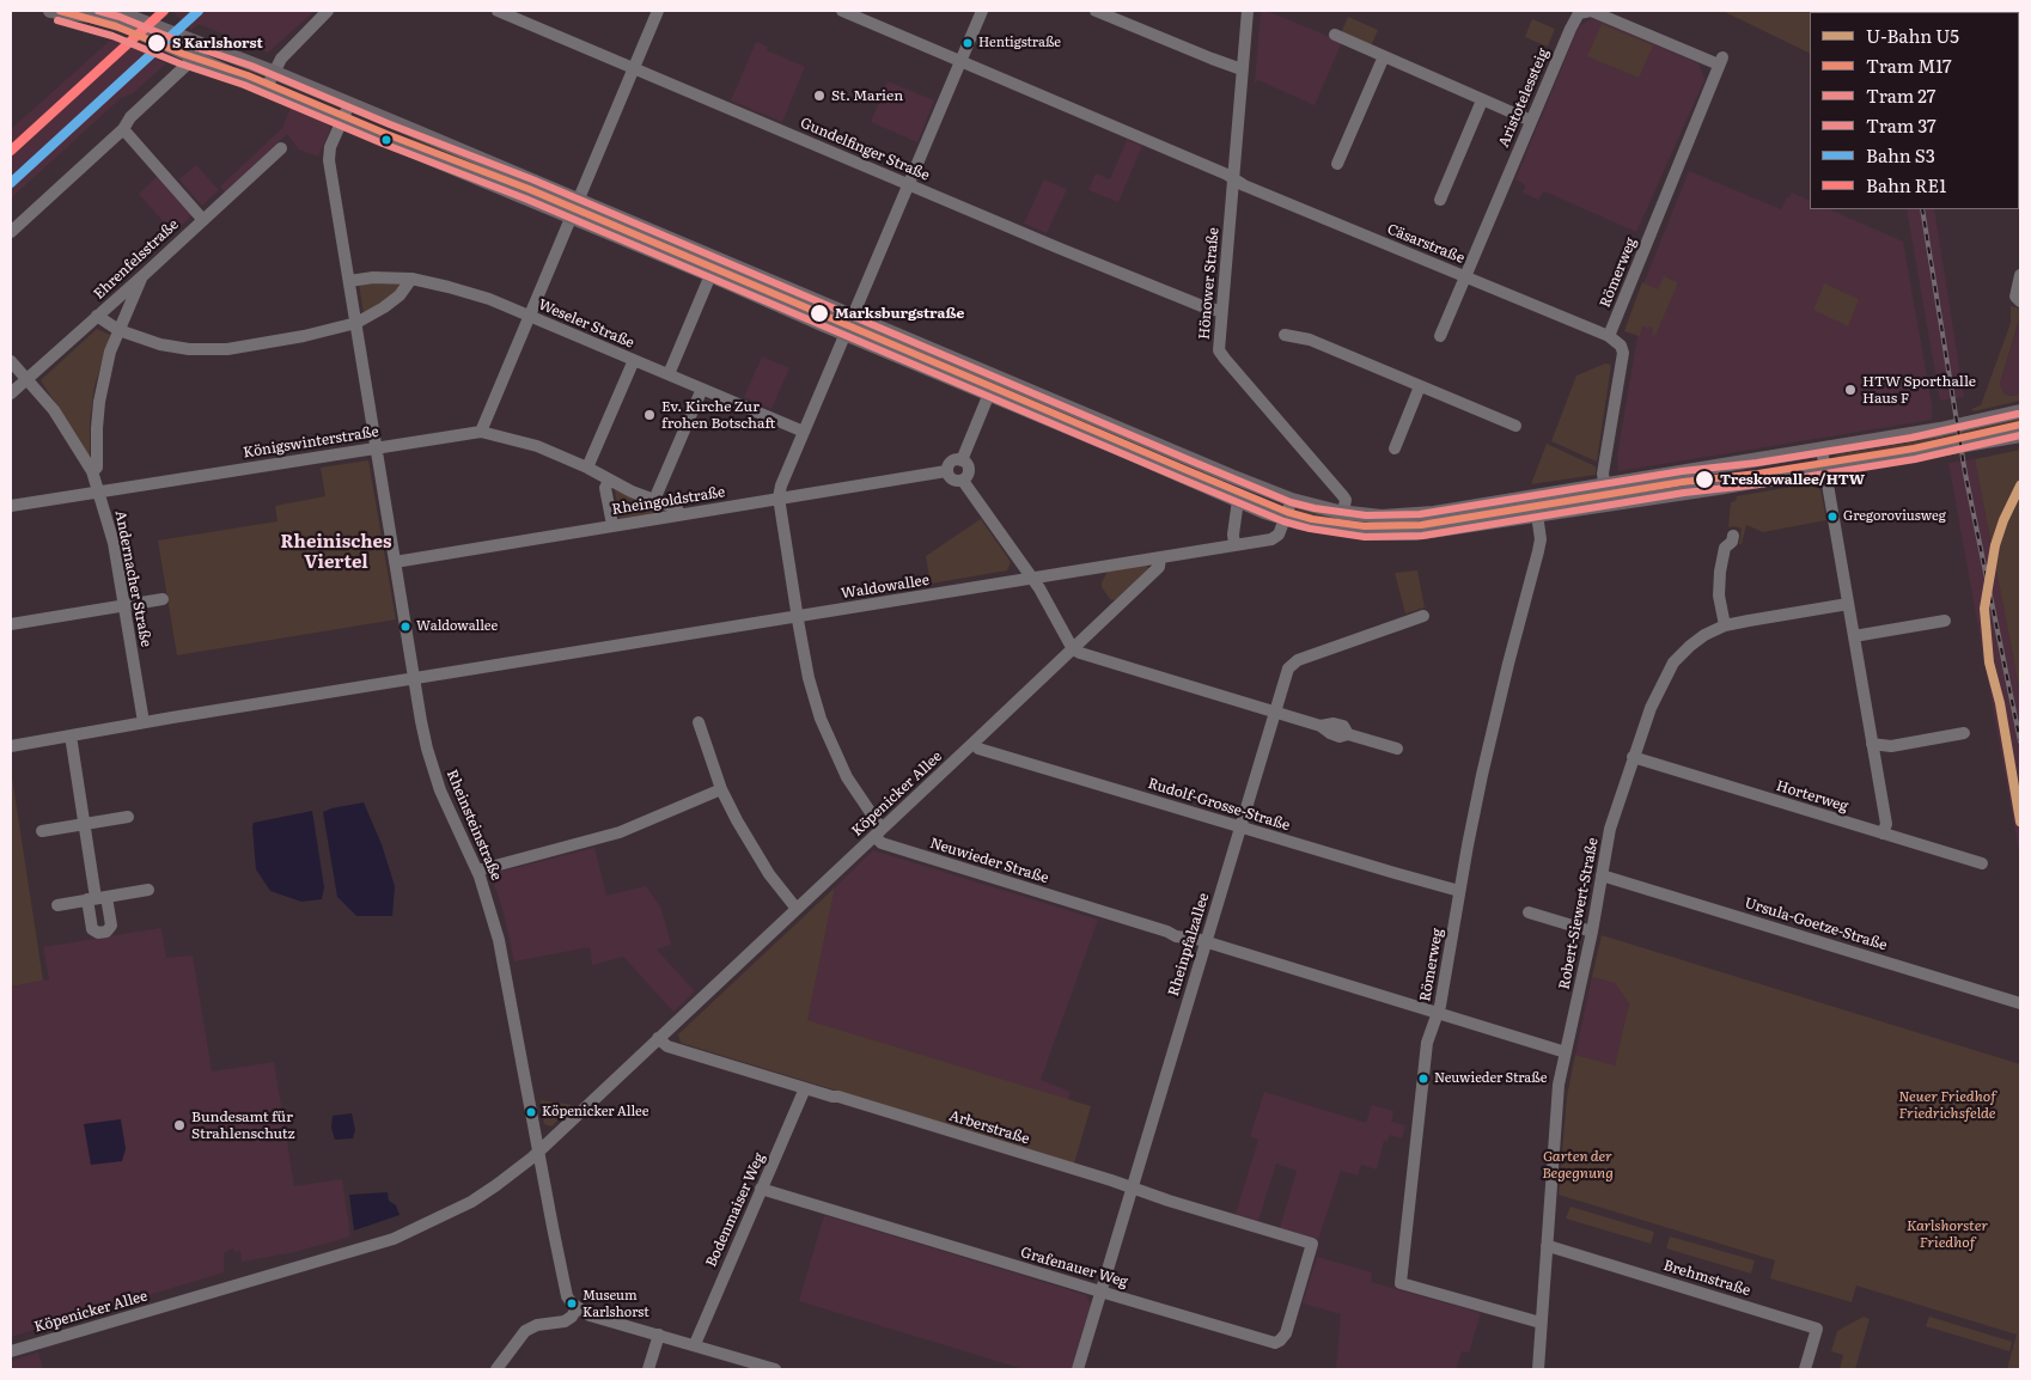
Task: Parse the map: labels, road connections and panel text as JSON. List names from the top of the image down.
{
  "streets": {
    "street": [
      "Aristotelessteig",
      "Gundelfinger Straße",
      "Cäsarstraße",
      "Ehrenfelsstraße",
      "Römerweg",
      "Hönower Straße",
      "Weseler Straße",
      "Königswinterstraße",
      "Rheingoldstraße",
      "Andernacher Straße",
      "Waldowallee",
      "Köpenicker Allee",
      "Horterweg",
      "Rudolf-Grosse-Straße",
      "Rheinsteinstraße",
      "Neuwieder Straße",
      "Robert-Siewert-Straße",
      "Ursula-Goetze-Straße",
      "Rheinpfalzallee",
      "Arberstraße",
      "Bodenmaiser Weg",
      "Grafenauer Weg",
      "Brehmstraße"
    ]
  },
  "crossings": [
    ["Aristotelessteig", "Cäsarstraße"],
    ["Aristotelessteig", "Römerweg"],
    ["Gundelfinger Straße", "Hönower Straße"],
    ["Cäsarstraße", "Römerweg"],
    ["Cäsarstraße", "Hönower Straße"],
    ["Ehrenfelsstraße", "Andernacher Straße"],
    ["Römerweg", "Rudolf-Grosse-Straße"],
    ["Römerweg", "Neuwieder Straße"],
    ["Römerweg", "Robert-Siewert-Straße"],
    ["Weseler Straße", "Rheinsteinstraße"],
    ["Königswinterstraße", "Rheingoldstraße"],
    ["Königswinterstraße", "Andernacher Straße"],
    ["Königswinterstraße", "Rheinsteinstraße"],
    ["Rheingoldstraße", "Rheinsteinstraße"],
    ["Andernacher Straße", "Waldowallee"],
    ["Waldowallee", "Köpenicker Allee"],
    ["Waldowallee", "Rheinsteinstraße"],
    ["Köpenicker Allee", "Rudolf-Grosse-Straße"],
    ["Köpenicker Allee", "Rheinsteinstraße"],
    ["Köpenicker Allee", "Neuwieder Straße"],
    ["Köpenicker Allee", "Arberstraße"],
    ["Horterweg", "Robert-Siewert-Straße"],
    ["Rudolf-Grosse-Straße", "Rheinpfalzallee"],
    ["Neuwieder Straße", "Robert-Siewert-Straße"],
    ["Neuwieder Straße", "Rheinpfalzallee"],
    ["Robert-Siewert-Straße", "Ursula-Goetze-Straße"],
    ["Robert-Siewert-Straße", "Brehmstraße"],
    ["Rheinpfalzallee", "Arberstraße"],
    ["Rheinpfalzallee", "Grafenauer Weg"],
    ["Arberstraße", "Bodenmaiser Weg"],
    ["Arberstraße", "Grafenauer Weg"],
    ["Bodenmaiser Weg", "Grafenauer Weg"]
  ],
  "districts": ["Rheinisches Viertel"],
  "parks": ["Neuer Friedhof Friedrichsfelde", "Garten der Begegnung", "Karlshorster Friedhof"],
  "places": [
    "S Karlshorst",
    "Hentigstraße",
    "St. Marien",
    "Marksburgstraße",
    "HTW Sporthalle Haus F",
    "Ev. Kirche Zur frohen Botschaft",
    "Treskowallee/HTW",
    "Gregoroviusweg",
    "Waldowallee",
    "Neuwieder Straße",
    "Köpenicker Allee",
    "Bundesamt für Strahlenschutz",
    "Museum Karlshorst"
  ],
  "lines": [
    "tram line M17",
    "tram line 37",
    "rail line S3",
    "rail line RE1",
    "tram line 27",
    "metro line U5"
  ],
  "legend": [
    "U-Bahn U5",
    "Tram M17",
    "Tram 27",
    "Tram 37",
    "Bahn S3",
    "Bahn RE1"
  ]
}
